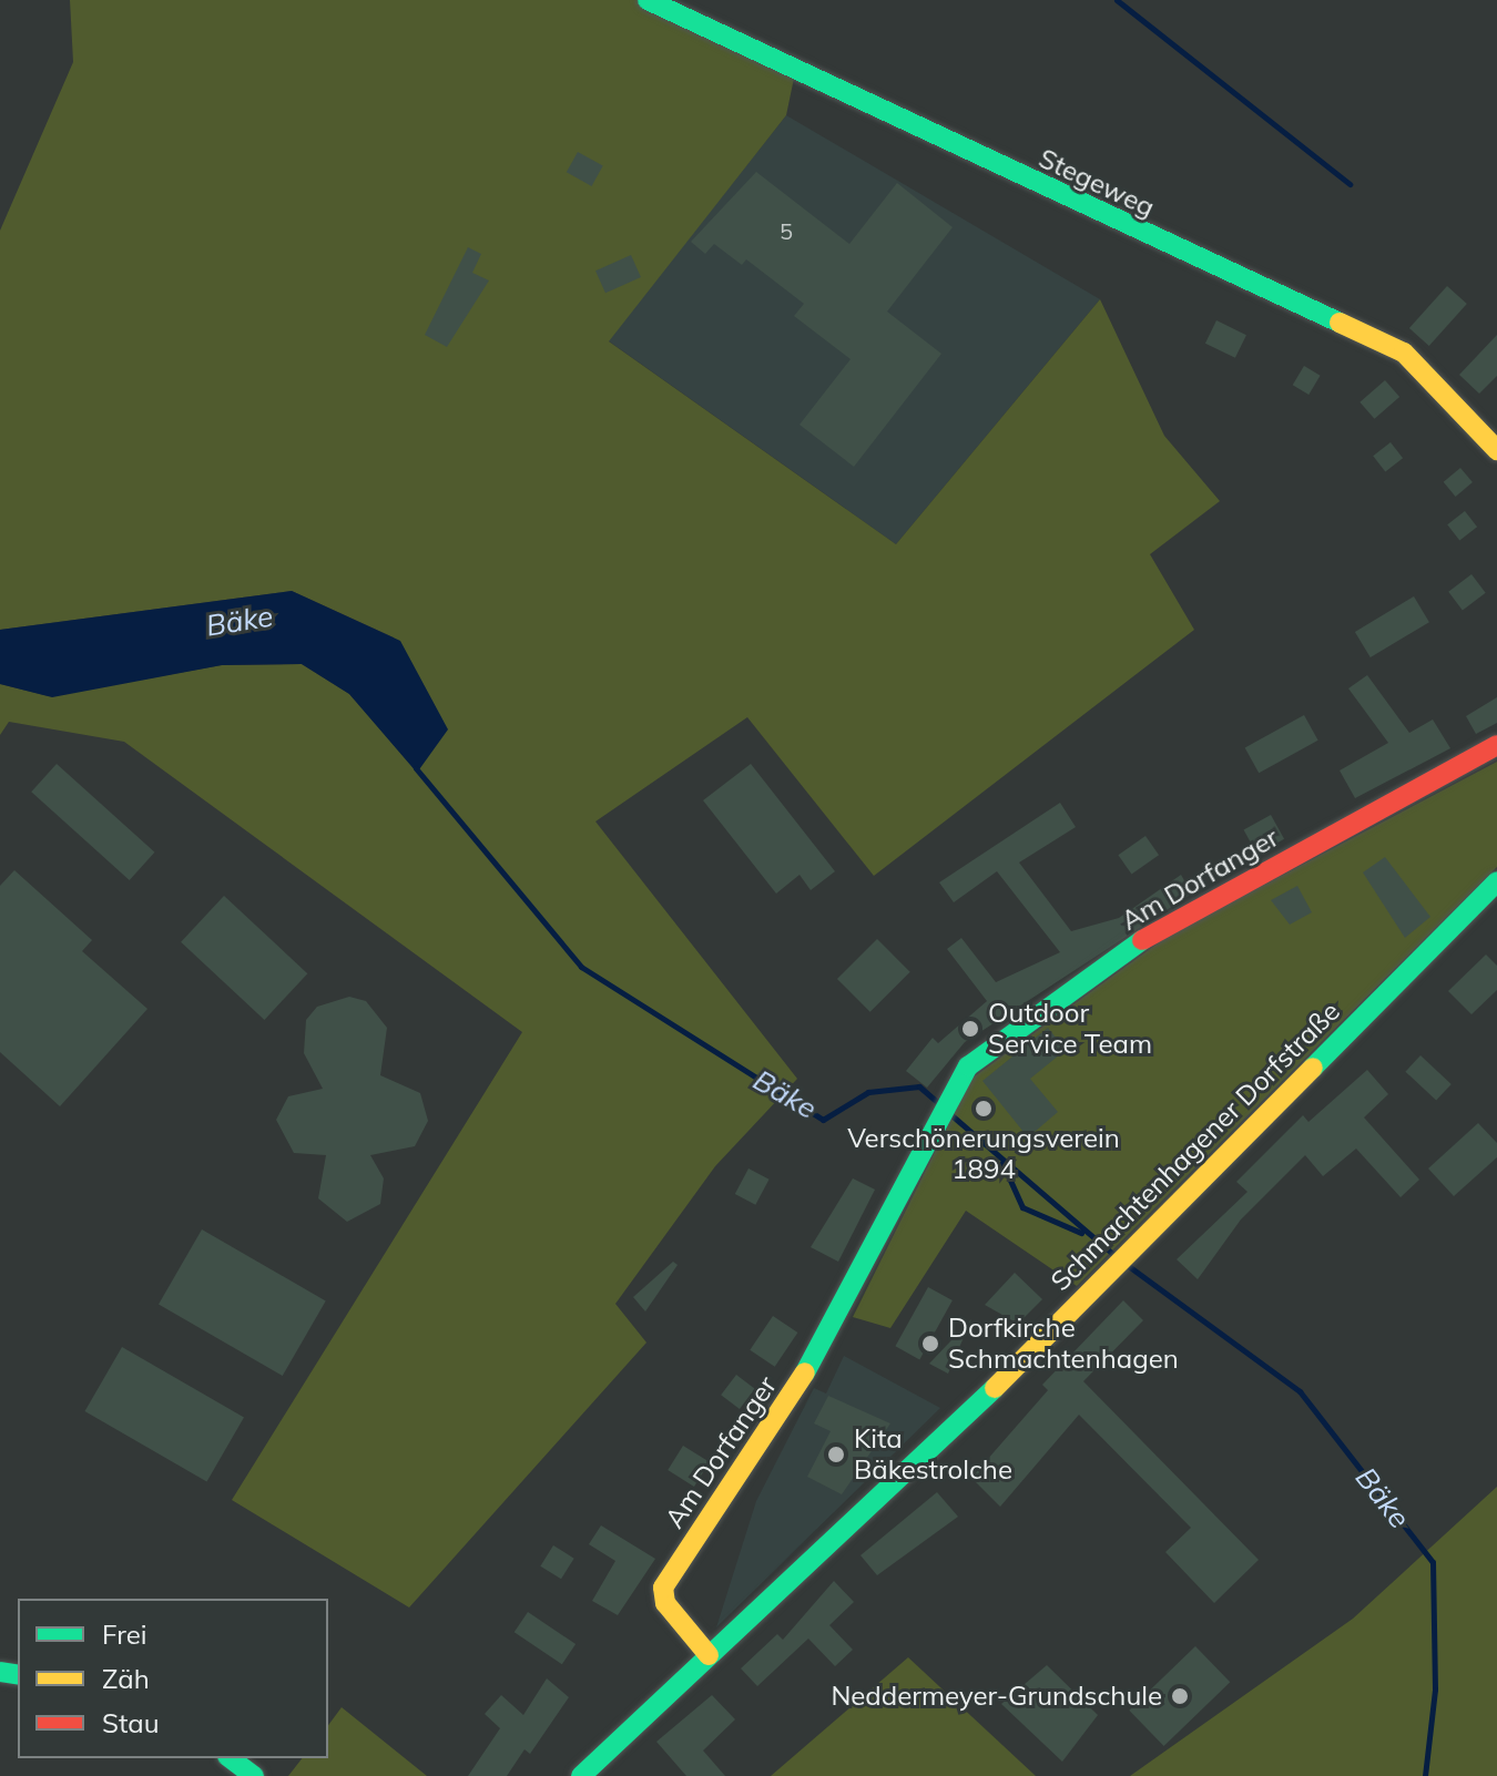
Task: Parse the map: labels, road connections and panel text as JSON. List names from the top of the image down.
{
  "streets": {
    "street": ["Stegeweg", "Am Dorfanger", "Schmachtenhagener Dorfstraße"]
  },
  "crossings": [
    ["Am Dorfanger", "Schmachtenhagener Dorfstraße"]
  ],
  "water": ["Bäke"],
  "places": [
    "Outdoor Service Team",
    "Verschönerungsverein 1894",
    "Dorfkirche Schmachtenhagen",
    "Kita Bäkestrolche",
    "Neddermeyer-Grundschule"
  ],
  "house_numbers": ["5"],
  "legend": ["Frei", "Zäh", "Stau"]
}
